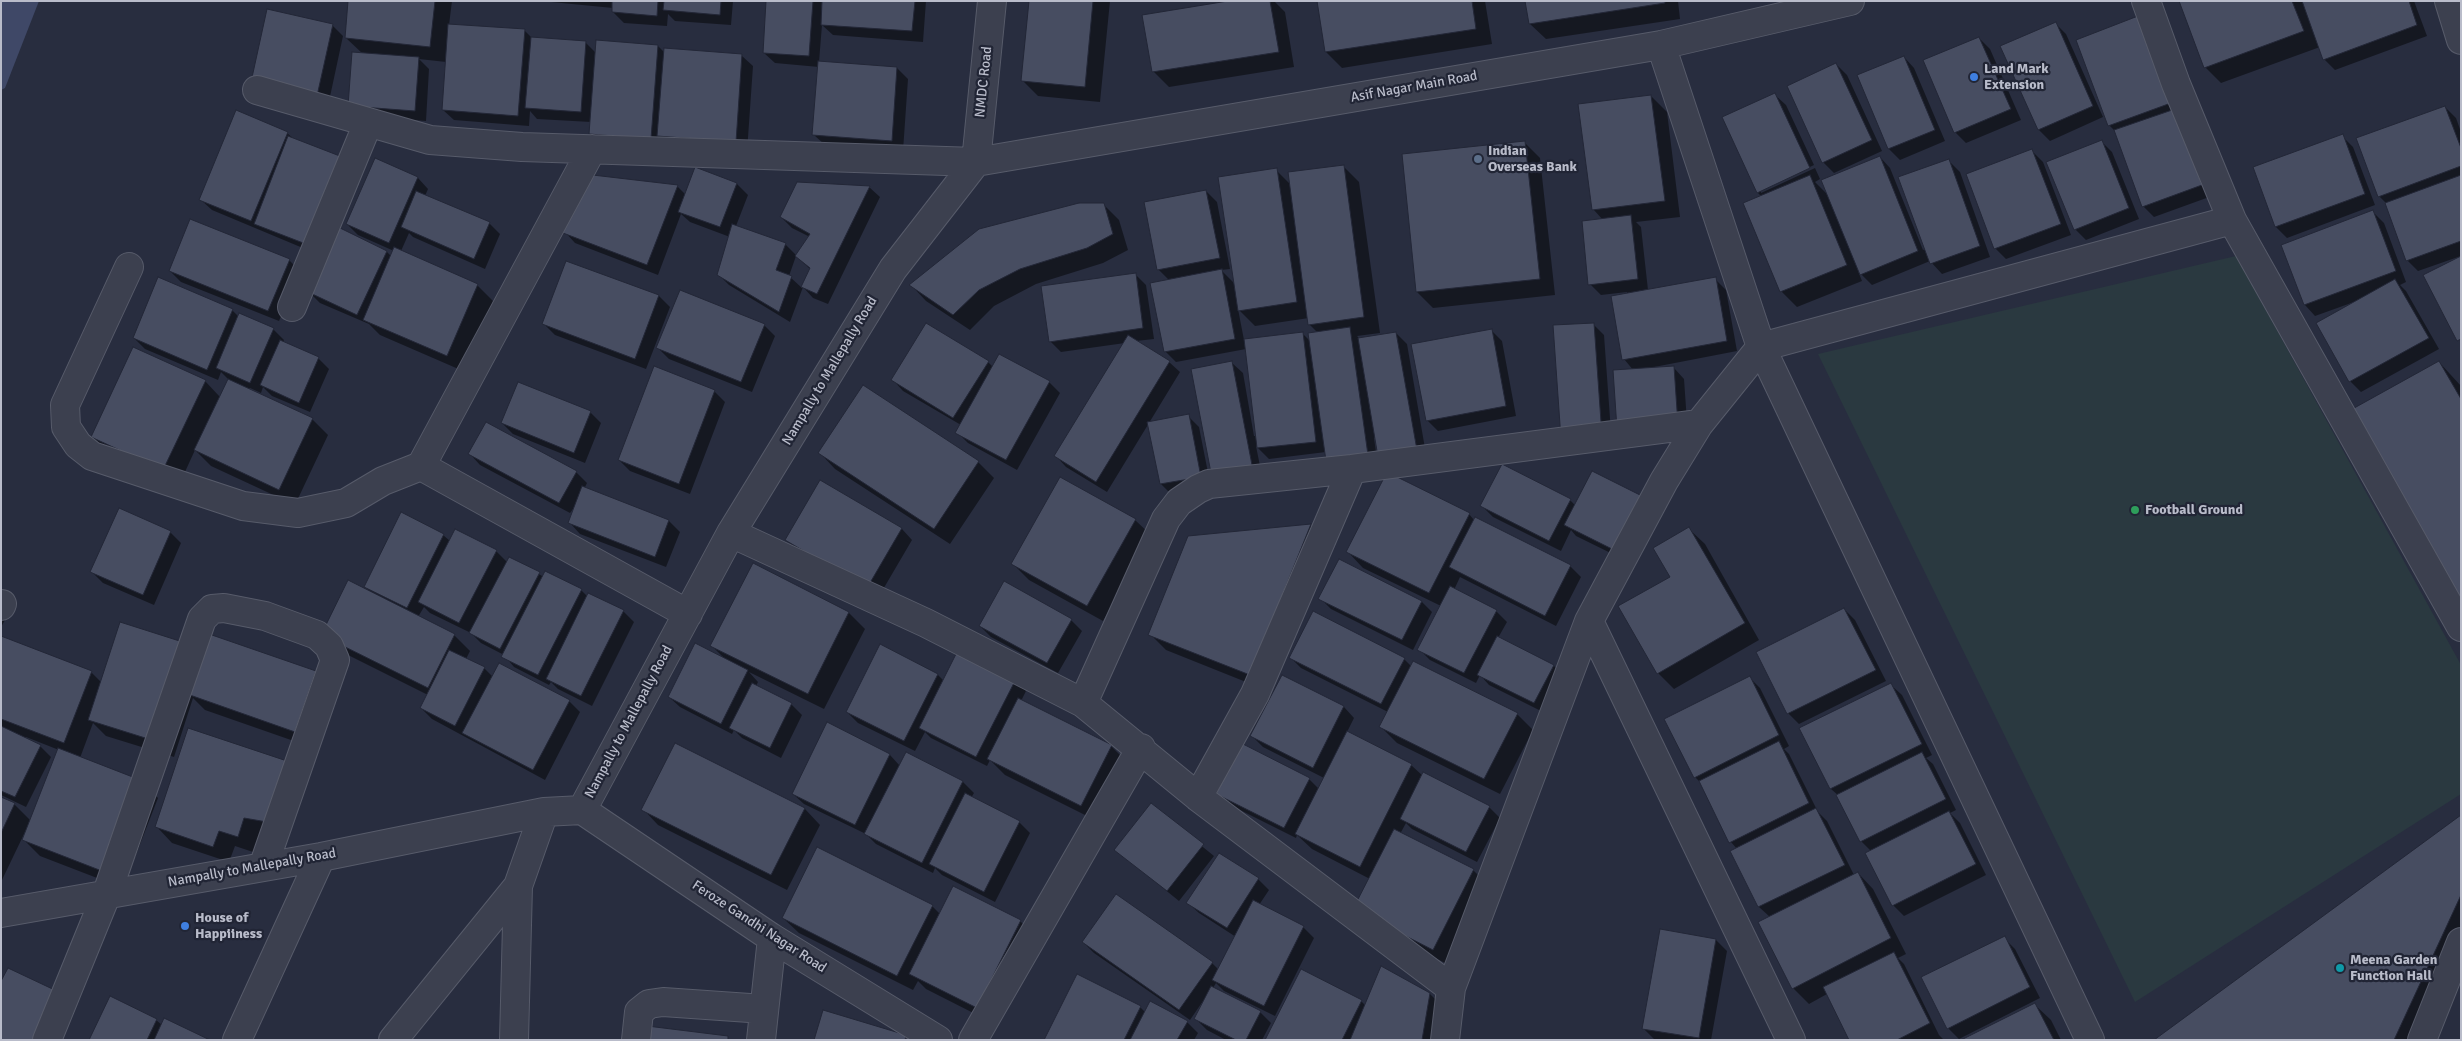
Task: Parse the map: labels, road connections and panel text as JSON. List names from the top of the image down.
{
  "streets": {
    "street": [
      "NMDC Road",
      "Asif Nagar Main Road",
      "Nampally to Mallepally Road",
      "Feroze Gandhi Nagar Road"
    ]
  },
  "crossings": [
    ["NMDC Road", "Asif Nagar Main Road"],
    ["NMDC Road", "Nampally to Mallepally Road"],
    ["Asif Nagar Main Road", "Nampally to Mallepally Road"],
    ["Nampally to Mallepally Road", "Feroze Gandhi Nagar Road"]
  ],
  "places": [
    "Land Mark Extension",
    "Indian Overseas Bank",
    "Football Ground",
    "House of Happiiness",
    "Meena Garden Function Hall"
  ]
}
